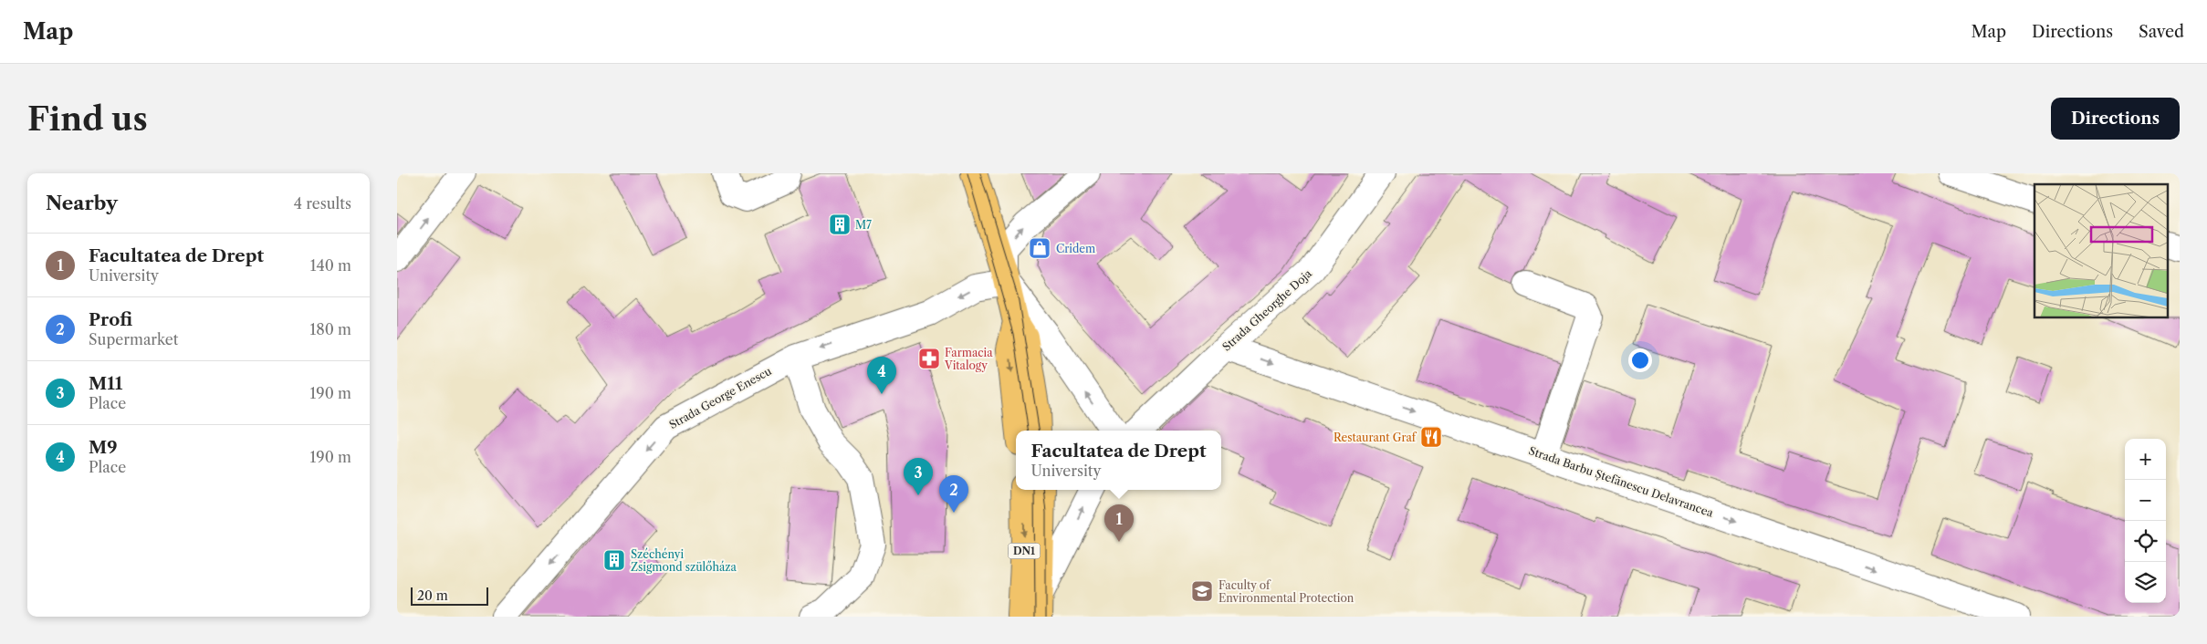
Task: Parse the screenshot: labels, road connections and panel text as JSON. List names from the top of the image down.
{
  "streets": {
    "main road": ["DN1"],
    "street": ["Strada Gheorghe Doja", "Strada George Enescu", "Strada Barbu Ștefănescu Delavrancea"]
  },
  "crossings": [
    ["Strada Gheorghe Doja", "Strada Barbu Ștefănescu Delavrancea"]
  ],
  "one_way": ["Strada George Enescu", "Strada Barbu Ștefănescu Delavrancea"],
  "places": {
    "building": ["M7", "Széchényi Zsigmond szülőháza"],
    "shop": ["Cridem"],
    "pharmacy": ["Farmacia Vitalogy"],
    "restaurant": ["Restaurant Graf"],
    "school or university": ["Faculty of Environmental Protection"]
  },
  "scale_bar": "20 m",
  "page": {
    "header": "Map",
    "nav": ["Map", "Directions", "Saved"],
    "buttons": "Directions",
    "title": "Find us",
    "heading": ["Nearby", "4 results"],
    "list": [
      {
        "mark": "1",
        "name": "Facultatea de Drept",
        "note": "University",
        "value": "140 m"
      },
      {
        "mark": "2",
        "name": "Profi",
        "note": "Supermarket",
        "value": "180 m"
      },
      {
        "mark": "3",
        "name": "M11",
        "note": "Place",
        "value": "190 m"
      },
      {
        "mark": "4",
        "name": "M9",
        "note": "Place",
        "value": "190 m"
      }
    ],
    "pins": [
      "4",
      "3",
      "2",
      "1"
    ],
    "popup": ["Facultatea de Drept", "University"],
    "map_buttons": ["+", "−"],
    "scale": "20 m"
  }
}
